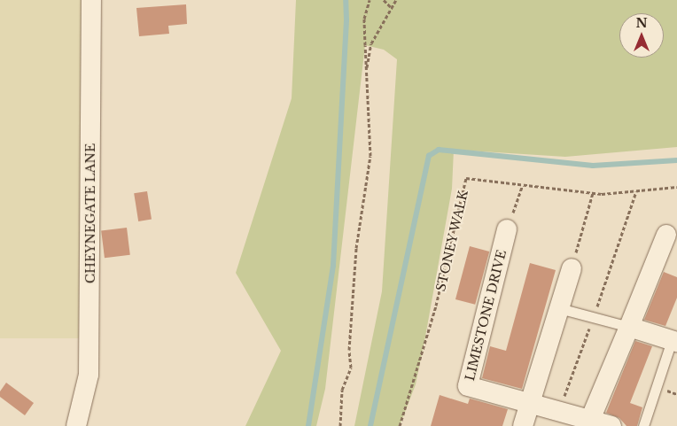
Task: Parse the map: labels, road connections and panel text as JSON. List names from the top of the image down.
{
  "streets": {
    "street": ["CHEYNEGATE LANE", "LIMESTONE DRIVE"],
    "path": ["STONEY WALK"]
  },
  "north": "top"
}
